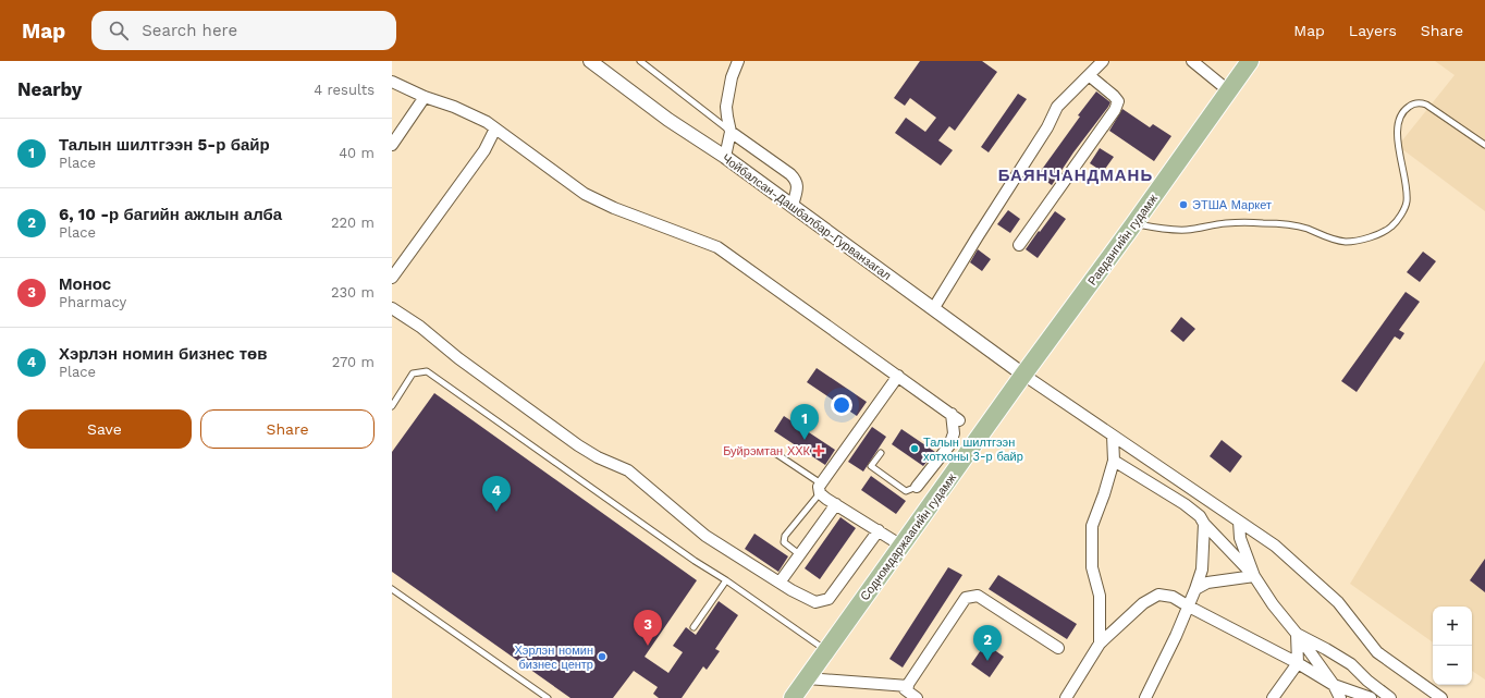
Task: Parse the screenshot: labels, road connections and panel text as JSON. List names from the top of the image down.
{
  "streets": {
    "main road": ["Равдангийн гудамж", "Содномдаржаагийн гудамж"],
    "street": ["Чойбалсан-Дашбалбар-Гурванзагал"]
  },
  "crossings": [
    ["Чойбалсан-Дашбалбар-Гурванзагал", "Равдангийн гудамж"],
    ["Чойбалсан-Дашбалбар-Гурванзагал", "Содномдаржаагийн гудамж"],
    ["Равдангийн гудамж", "Содномдаржаагийн гудамж"]
  ],
  "districts": ["БАЯНЧАНДМАНЬ"],
  "places": {
    "other": ["ЭТША Маркет", "Талын шилтгээн хотхоны 3-р байр", "Хэрлэн номин бизнес центр"],
    "health": ["Буйрэмтан ХХК"]
  },
  "page": {
    "header": "Map",
    "search": "Search here",
    "nav": ["Map", "Layers", "Share"],
    "heading": ["Nearby", "4 results"],
    "list": [
      {
        "mark": "1",
        "name": "Талын шилтгээн 5-р байр",
        "note": "Place",
        "value": "40 m"
      },
      {
        "mark": "2",
        "name": "6, 10 -р багийн ажлын алба",
        "note": "Place",
        "value": "220 m"
      },
      {
        "mark": "3",
        "name": "Монос",
        "note": "Pharmacy",
        "value": "230 m"
      },
      {
        "mark": "4",
        "name": "Хэрлэн номин бизнес төв",
        "note": "Place",
        "value": "270 m"
      }
    ],
    "buttons": ["Save", "Share"],
    "pins": [
      "1",
      "4",
      "3",
      "2"
    ],
    "map_buttons": ["+", "−"]
  }
}
